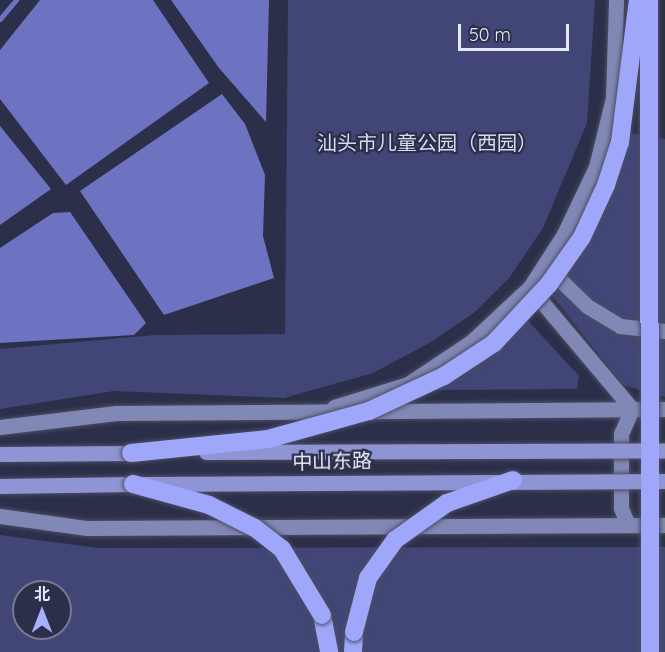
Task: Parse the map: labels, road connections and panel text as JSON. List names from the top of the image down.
{
  "streets": {
    "main road": ["中山东路"]
  },
  "parks": ["汕头市儿童公园（西园）"],
  "scale_bar": "50 m",
  "north": "top"
}
